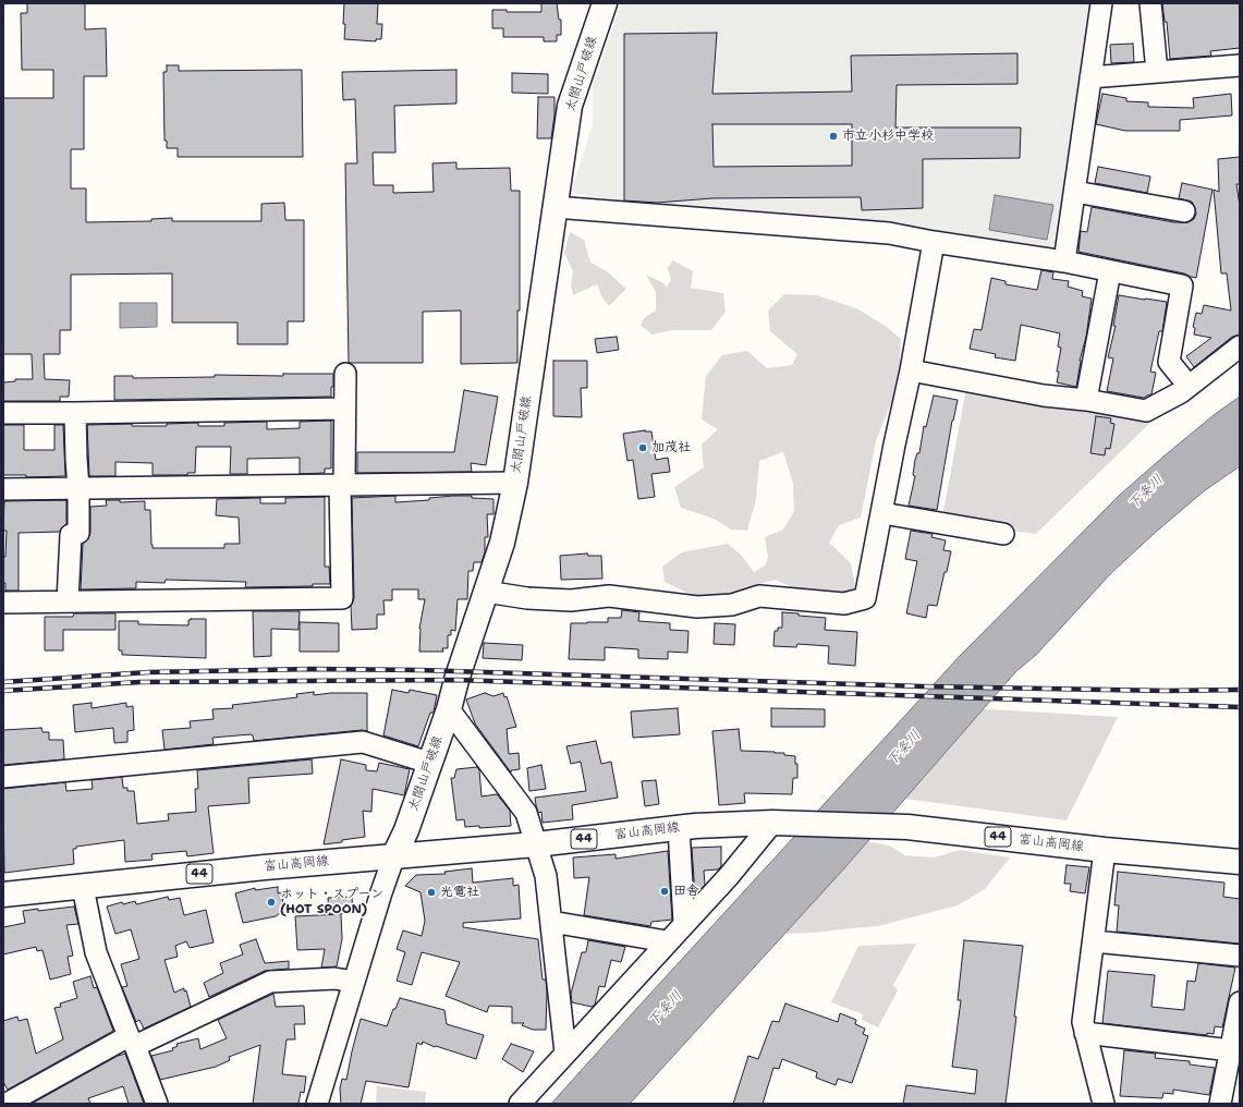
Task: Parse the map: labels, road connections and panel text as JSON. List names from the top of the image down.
{
  "streets": {
    "main road": ["太閤山戸破線", "富山高岡線", "44"]
  },
  "crossings": [
    ["太閤山戸破線", "富山高岡線"]
  ],
  "water": ["下条川"],
  "places": [
    "市立小杉中学校",
    "加茂社",
    "田舎",
    "光電社",
    "ホット・スプーン (HOT SPOON)"
  ]
}
